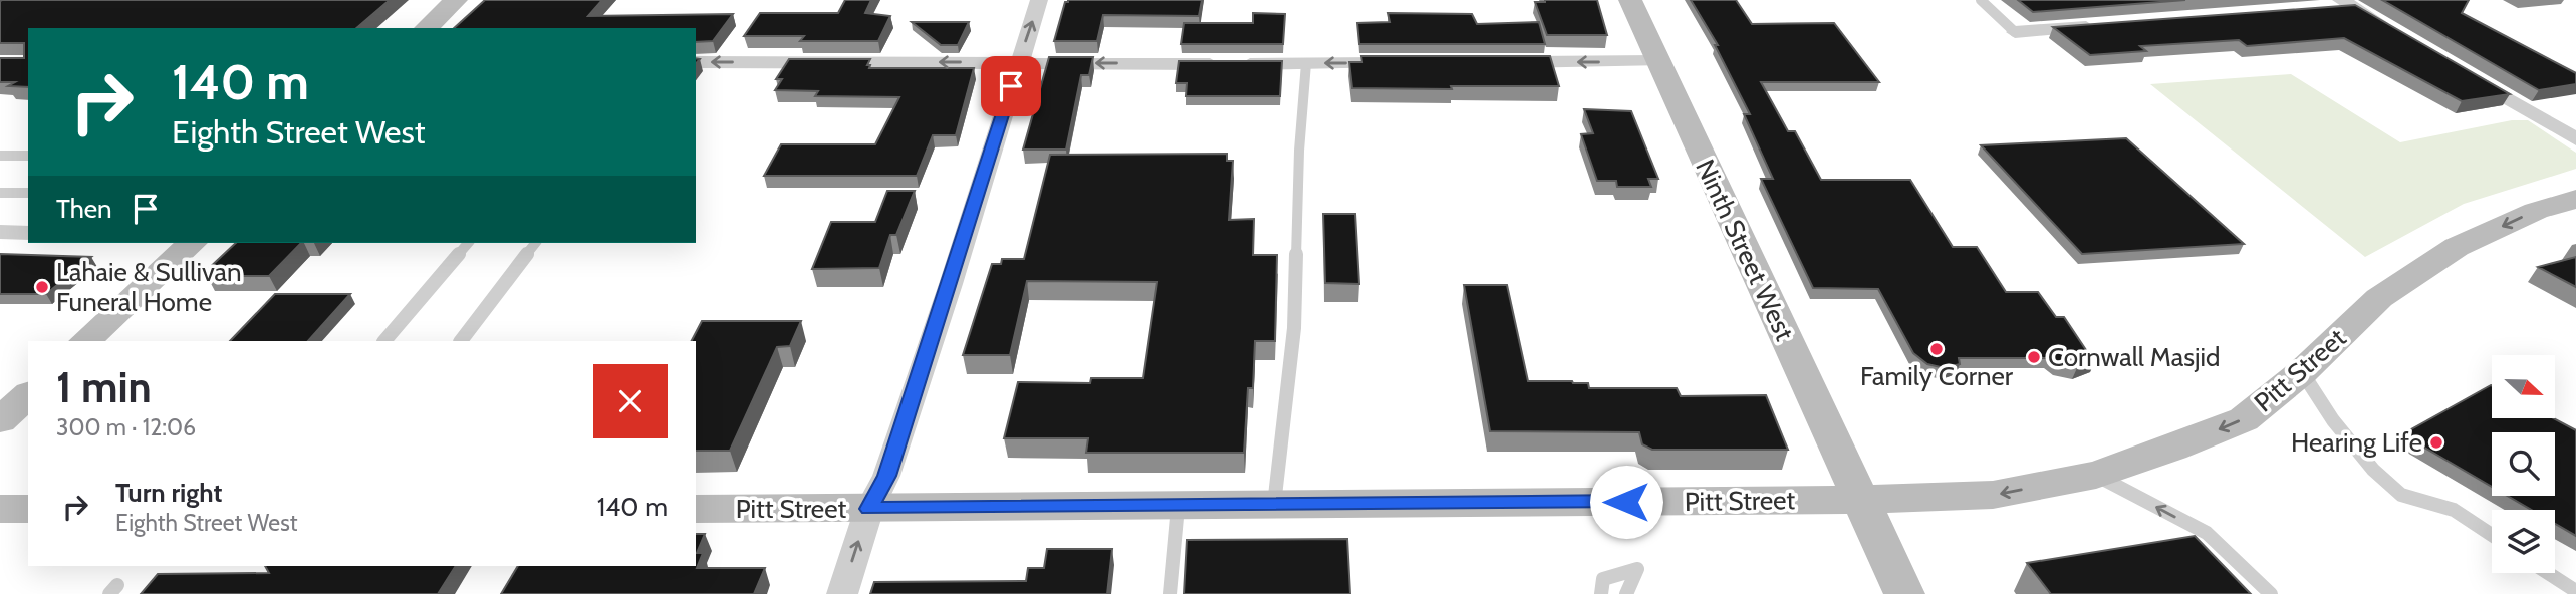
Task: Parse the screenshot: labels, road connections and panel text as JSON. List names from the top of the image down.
{
  "streets": {
    "street": ["Ninth Street West", "Pitt Street"]
  },
  "crossings": [
    ["Ninth Street West", "Pitt Street"]
  ],
  "one_way": ["Pitt Street"],
  "places": [
    "Lahaie & Sullivan Funeral Home",
    "Family Corner",
    "Cornwall Masjid",
    "Hearing Life"
  ],
  "north": "right",
  "page": {
    "turn": ["140 m", "Eighth Street West"],
    "then": "Then",
    "heading": ["1 min", "300 m · 12:06"],
    "list": [
      {
        "name": "Turn right",
        "note": "Eighth Street West",
        "value": "140 m"
      }
    ]
  }
}
